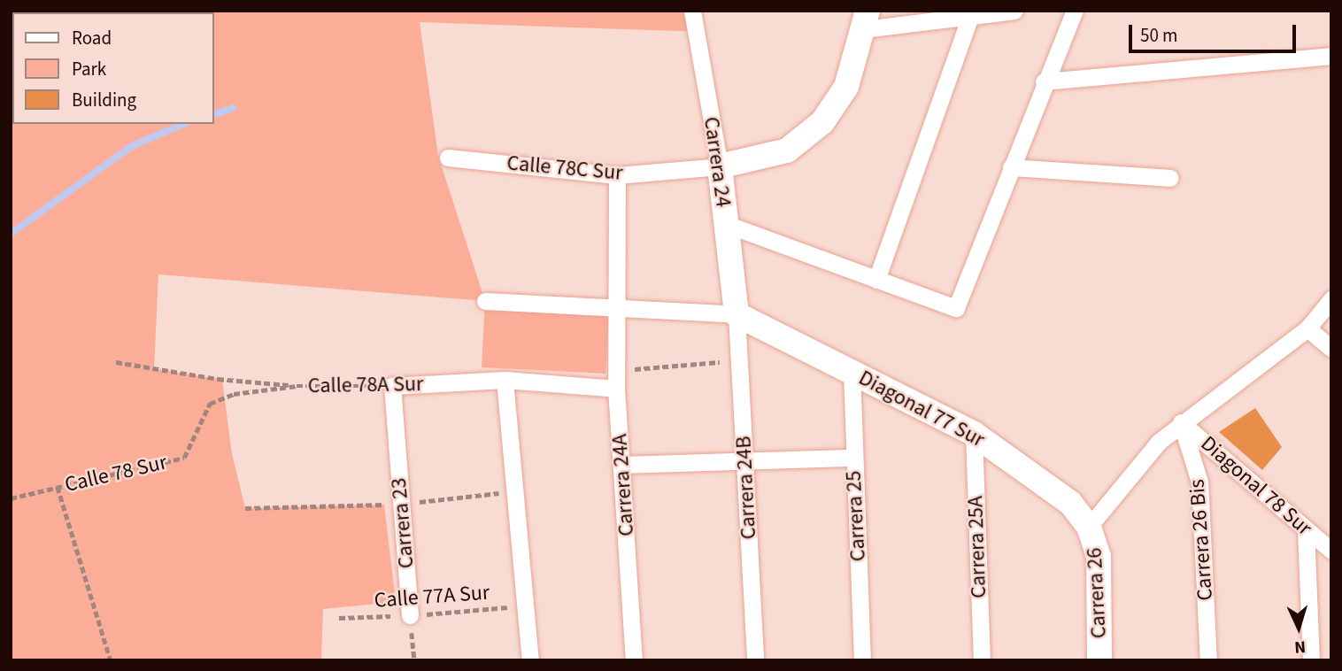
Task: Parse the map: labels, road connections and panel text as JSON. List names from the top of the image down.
{
  "streets": {
    "street": [
      "Carrera 24",
      "Calle 78C Sur",
      "Calle 78A Sur",
      "Diagonal 77 Sur",
      "Carrera 24A",
      "Diagonal 78 Sur",
      "Carrera 24B",
      "Carrera 25",
      "Carrera 23",
      "Carrera 26 Bis",
      "Carrera 25A",
      "Carrera 26"
    ],
    "path": ["Calle 78 Sur", "Calle 77A Sur"]
  },
  "crossings": [
    ["Carrera 24", "Calle 78C Sur"],
    ["Carrera 24", "Diagonal 77 Sur"],
    ["Carrera 24", "Carrera 24B"],
    ["Calle 78C Sur", "Carrera 24A"],
    ["Calle 78A Sur", "Calle 78 Sur"],
    ["Calle 78A Sur", "Carrera 24A"],
    ["Calle 78A Sur", "Carrera 23"],
    ["Diagonal 77 Sur", "Carrera 24B"],
    ["Diagonal 77 Sur", "Carrera 25"],
    ["Diagonal 77 Sur", "Carrera 25A"],
    ["Diagonal 77 Sur", "Carrera 26"],
    ["Diagonal 78 Sur", "Carrera 26 Bis"],
    ["Carrera 23", "Calle 77A Sur"]
  ],
  "legend": ["Road", "Park", "Building"],
  "scale_bar": "50 m",
  "north": "bottom"
}
